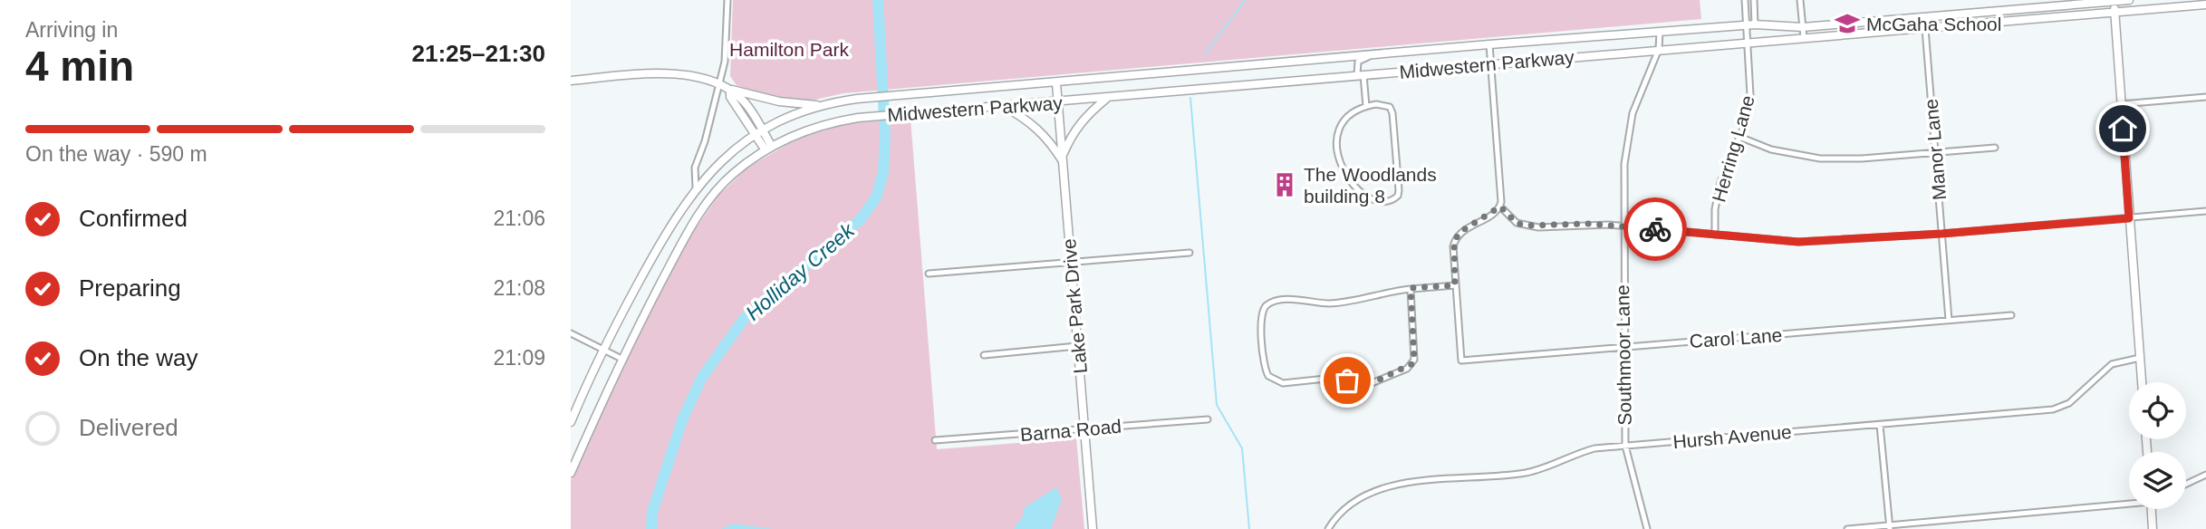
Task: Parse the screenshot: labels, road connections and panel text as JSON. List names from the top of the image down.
{
  "streets": {
    "main road": ["Midwestern Parkway", "Lake Park Drive"],
    "street": [
      "Herring Lane",
      "Manor Lane",
      "Carol Lane",
      "Southmoor Lane",
      "Barna Road",
      "Hursh Avenue"
    ]
  },
  "crossings": [
    ["Midwestern Parkway", "Herring Lane"],
    ["Midwestern Parkway", "Manor Lane"],
    ["Midwestern Parkway", "Lake Park Drive"],
    ["Midwestern Parkway", "Southmoor Lane"],
    ["Manor Lane", "Carol Lane"],
    ["Lake Park Drive", "Barna Road"],
    ["Carol Lane", "Southmoor Lane"],
    ["Southmoor Lane", "Hursh Avenue"]
  ],
  "water": ["Holliday Creek"],
  "parks": ["Hamilton Park"],
  "places": {
    "school or university": ["McGaha School"],
    "building": ["The Woodlands building 8"]
  },
  "page": {
    "heading": ["4 min", "Arriving in", "21:25–21:30"],
    "bar": "On the way · 590 m",
    "list": [
      ["Confirmed", "21:06"],
      ["Preparing", "21:08"],
      ["On the way", "21:09"],
      "Delivered"
    ]
  }
}
